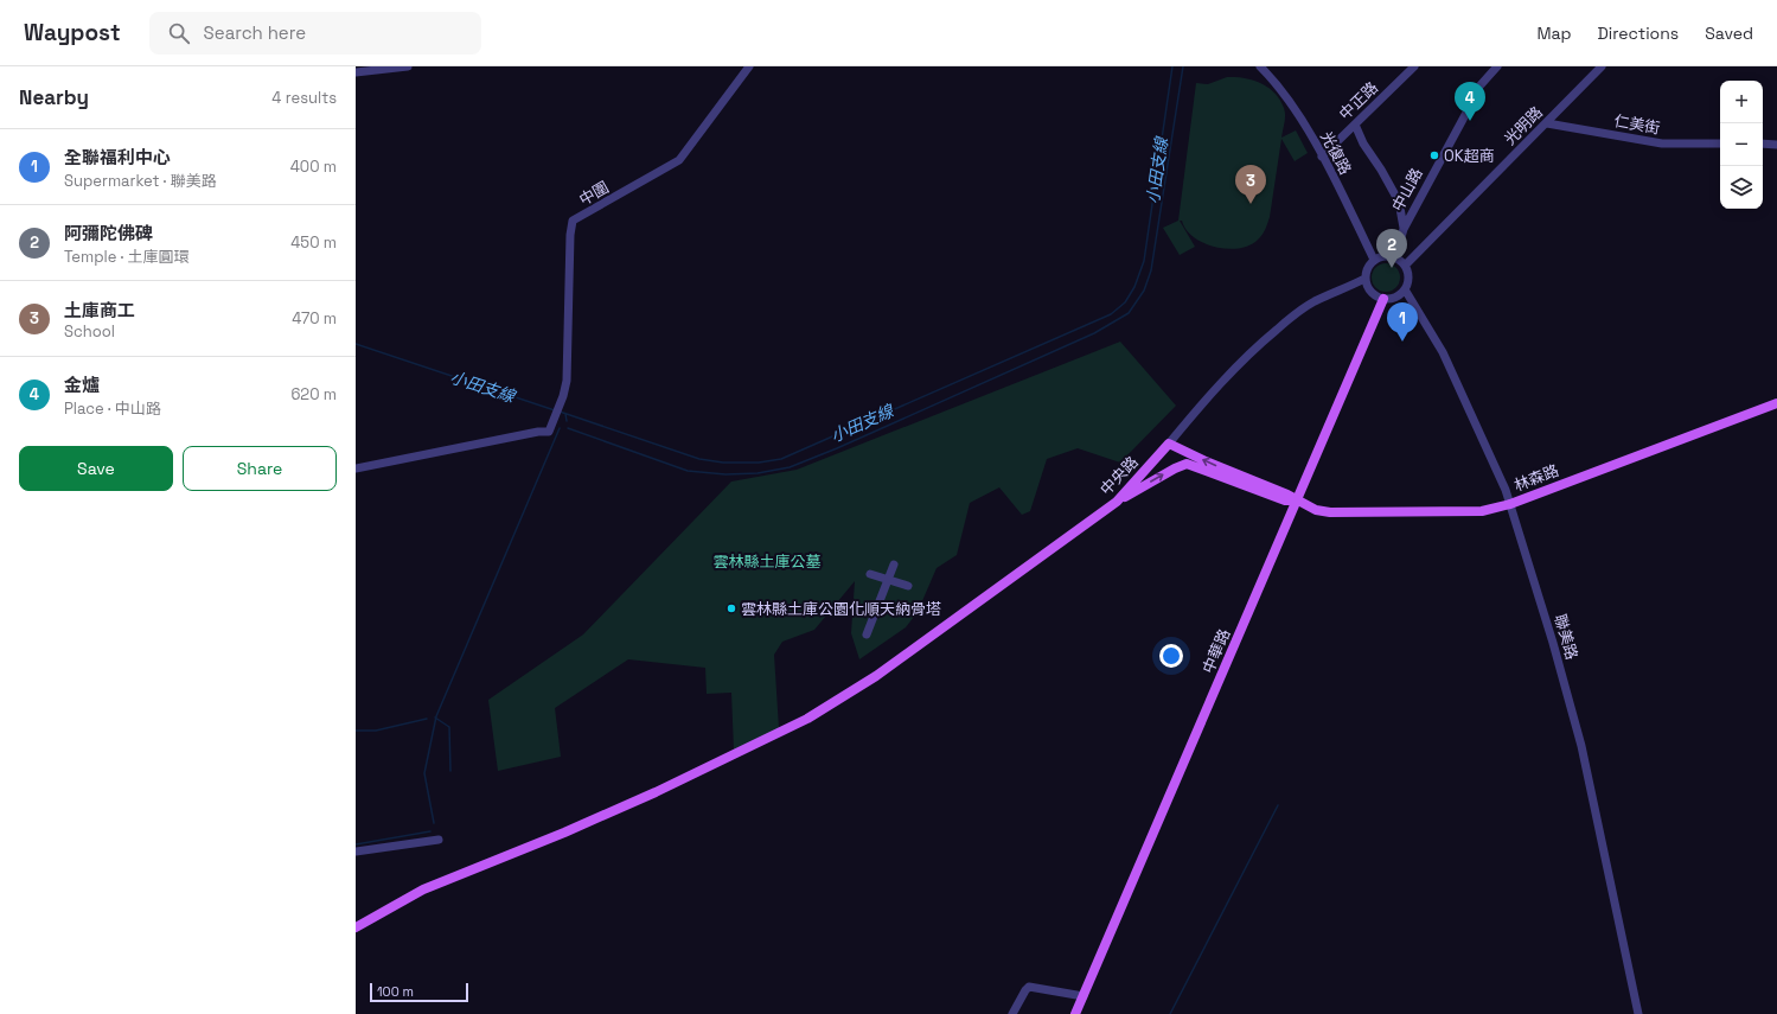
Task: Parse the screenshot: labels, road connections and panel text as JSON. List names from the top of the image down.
{
  "streets": {
    "main road": ["中央路", "林森路", "中華路"],
    "street": [
      "中正路",
      "仁美街",
      "光明路",
      "光復路",
      "中山路",
      "中圍",
      "聯美路"
    ]
  },
  "crossings": [
    ["中正路", "光復路"],
    ["仁美街", "光明路"],
    ["光明路", "光復路"],
    ["光明路", "中山路"],
    ["光明路", "中央路"],
    ["光明路", "聯美路"],
    ["光明路", "中華路"],
    ["光復路", "中山路"],
    ["光復路", "中央路"],
    ["光復路", "聯美路"],
    ["光復路", "中華路"],
    ["中山路", "中央路"],
    ["中山路", "聯美路"],
    ["中山路", "中華路"],
    ["中央路", "林森路"],
    ["中央路", "聯美路"],
    ["中央路", "中華路"],
    ["林森路", "聯美路"],
    ["林森路", "中華路"],
    ["聯美路", "中華路"]
  ],
  "water": ["小田支線"],
  "parks": ["雲林縣土庫公墓"],
  "places": ["OK超商", "雲林縣土庫公園化順天納骨塔"],
  "scale_bar": "100 m",
  "page": {
    "header": "Waypost",
    "search": "Search here",
    "nav": ["Map", "Directions", "Saved"],
    "heading": ["Nearby", "4 results"],
    "map_buttons": ["+", "−"],
    "pins": [
      "4",
      "3",
      "2",
      "1"
    ],
    "list": [
      {
        "mark": "1",
        "name": "全聯福利中心",
        "note": "Supermarket · 聯美路",
        "value": "400 m"
      },
      {
        "mark": "2",
        "name": "阿彌陀佛碑",
        "note": "Temple · 土庫圓環",
        "value": "450 m"
      },
      {
        "mark": "3",
        "name": "土庫商工",
        "note": "School",
        "value": "470 m"
      },
      {
        "mark": "4",
        "name": "金爐",
        "note": "Place · 中山路",
        "value": "620 m"
      }
    ],
    "buttons": ["Save", "Share"],
    "scale": "100 m"
  }
}
